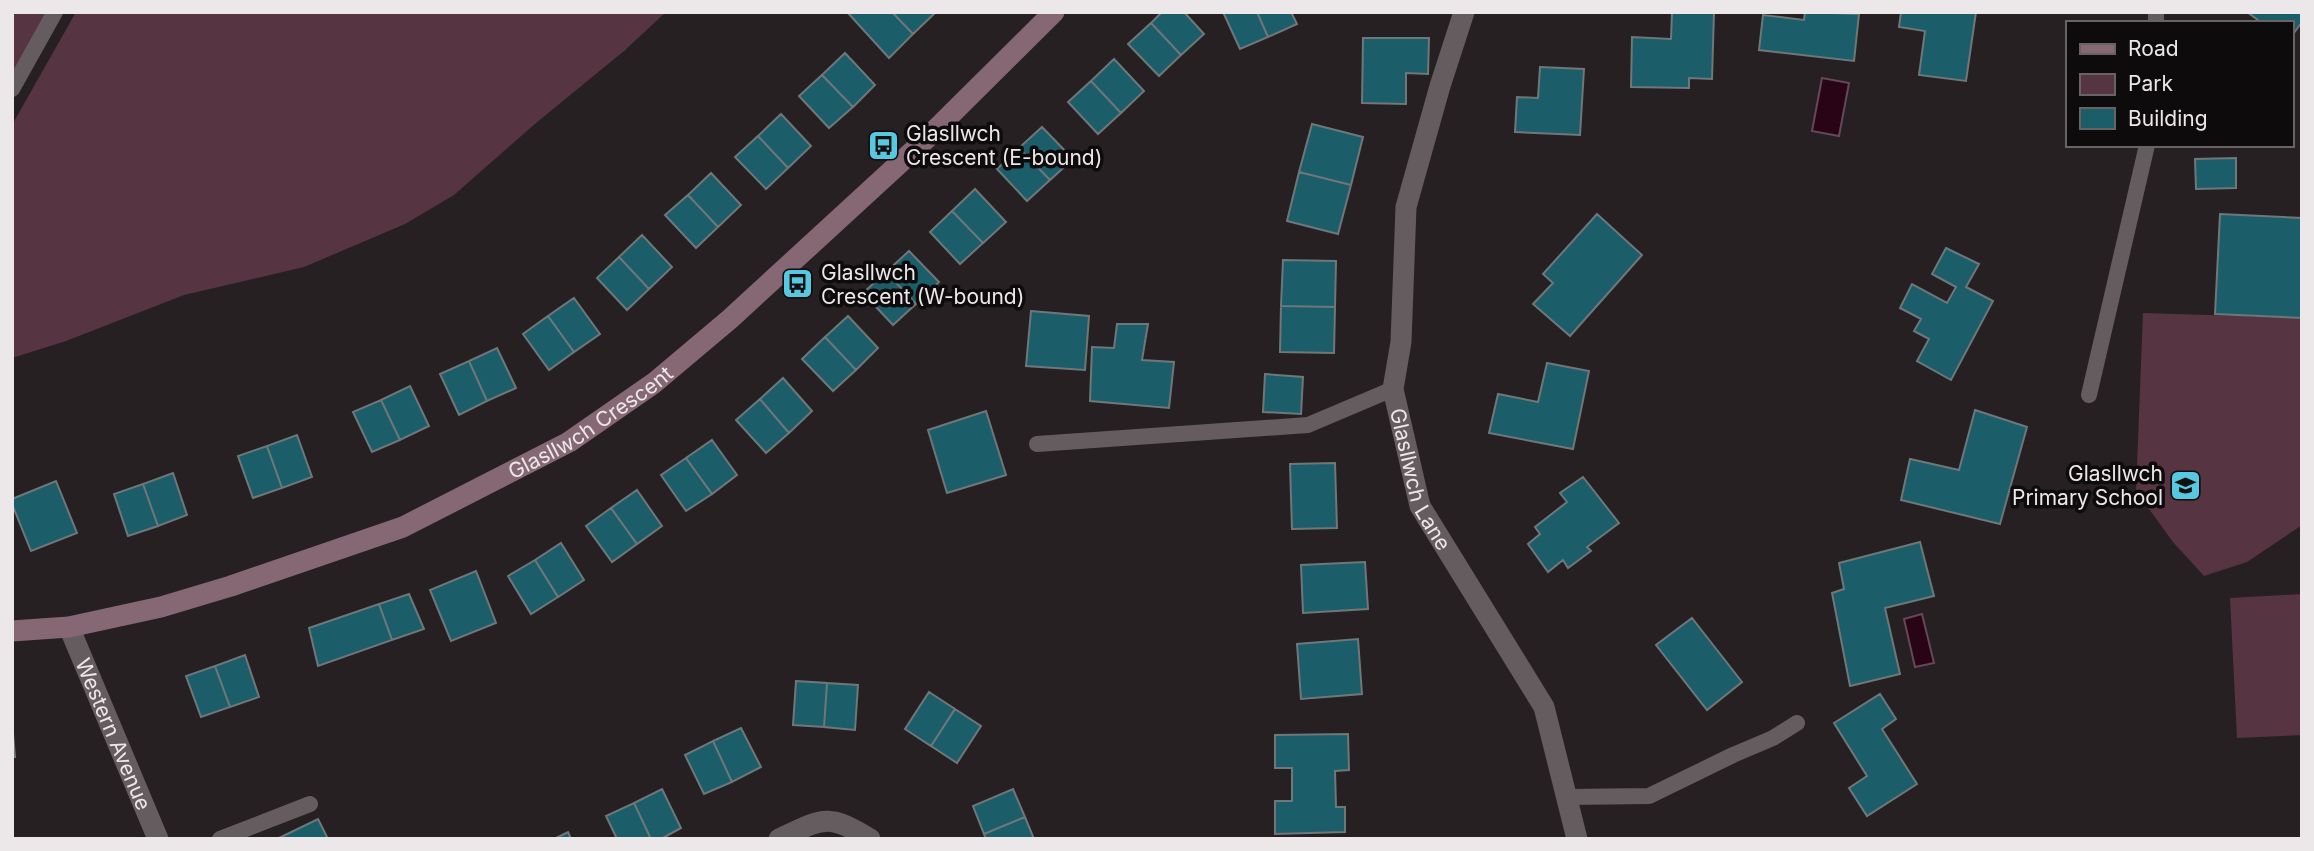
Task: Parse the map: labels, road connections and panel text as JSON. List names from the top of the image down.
{
  "streets": {
    "main road": ["Glasllwch Crescent"],
    "street": ["Glasllwch Lane", "Western Avenue"]
  },
  "crossings": [
    ["Glasllwch Crescent", "Western Avenue"]
  ],
  "places": {
    "bus stop": ["Glasllwch Crescent (E-bound)", "Glasllwch Crescent (W-bound)"],
    "school or university": ["Glasllwch Primary School"]
  },
  "legend": ["Road", "Park", "Building"]
}
